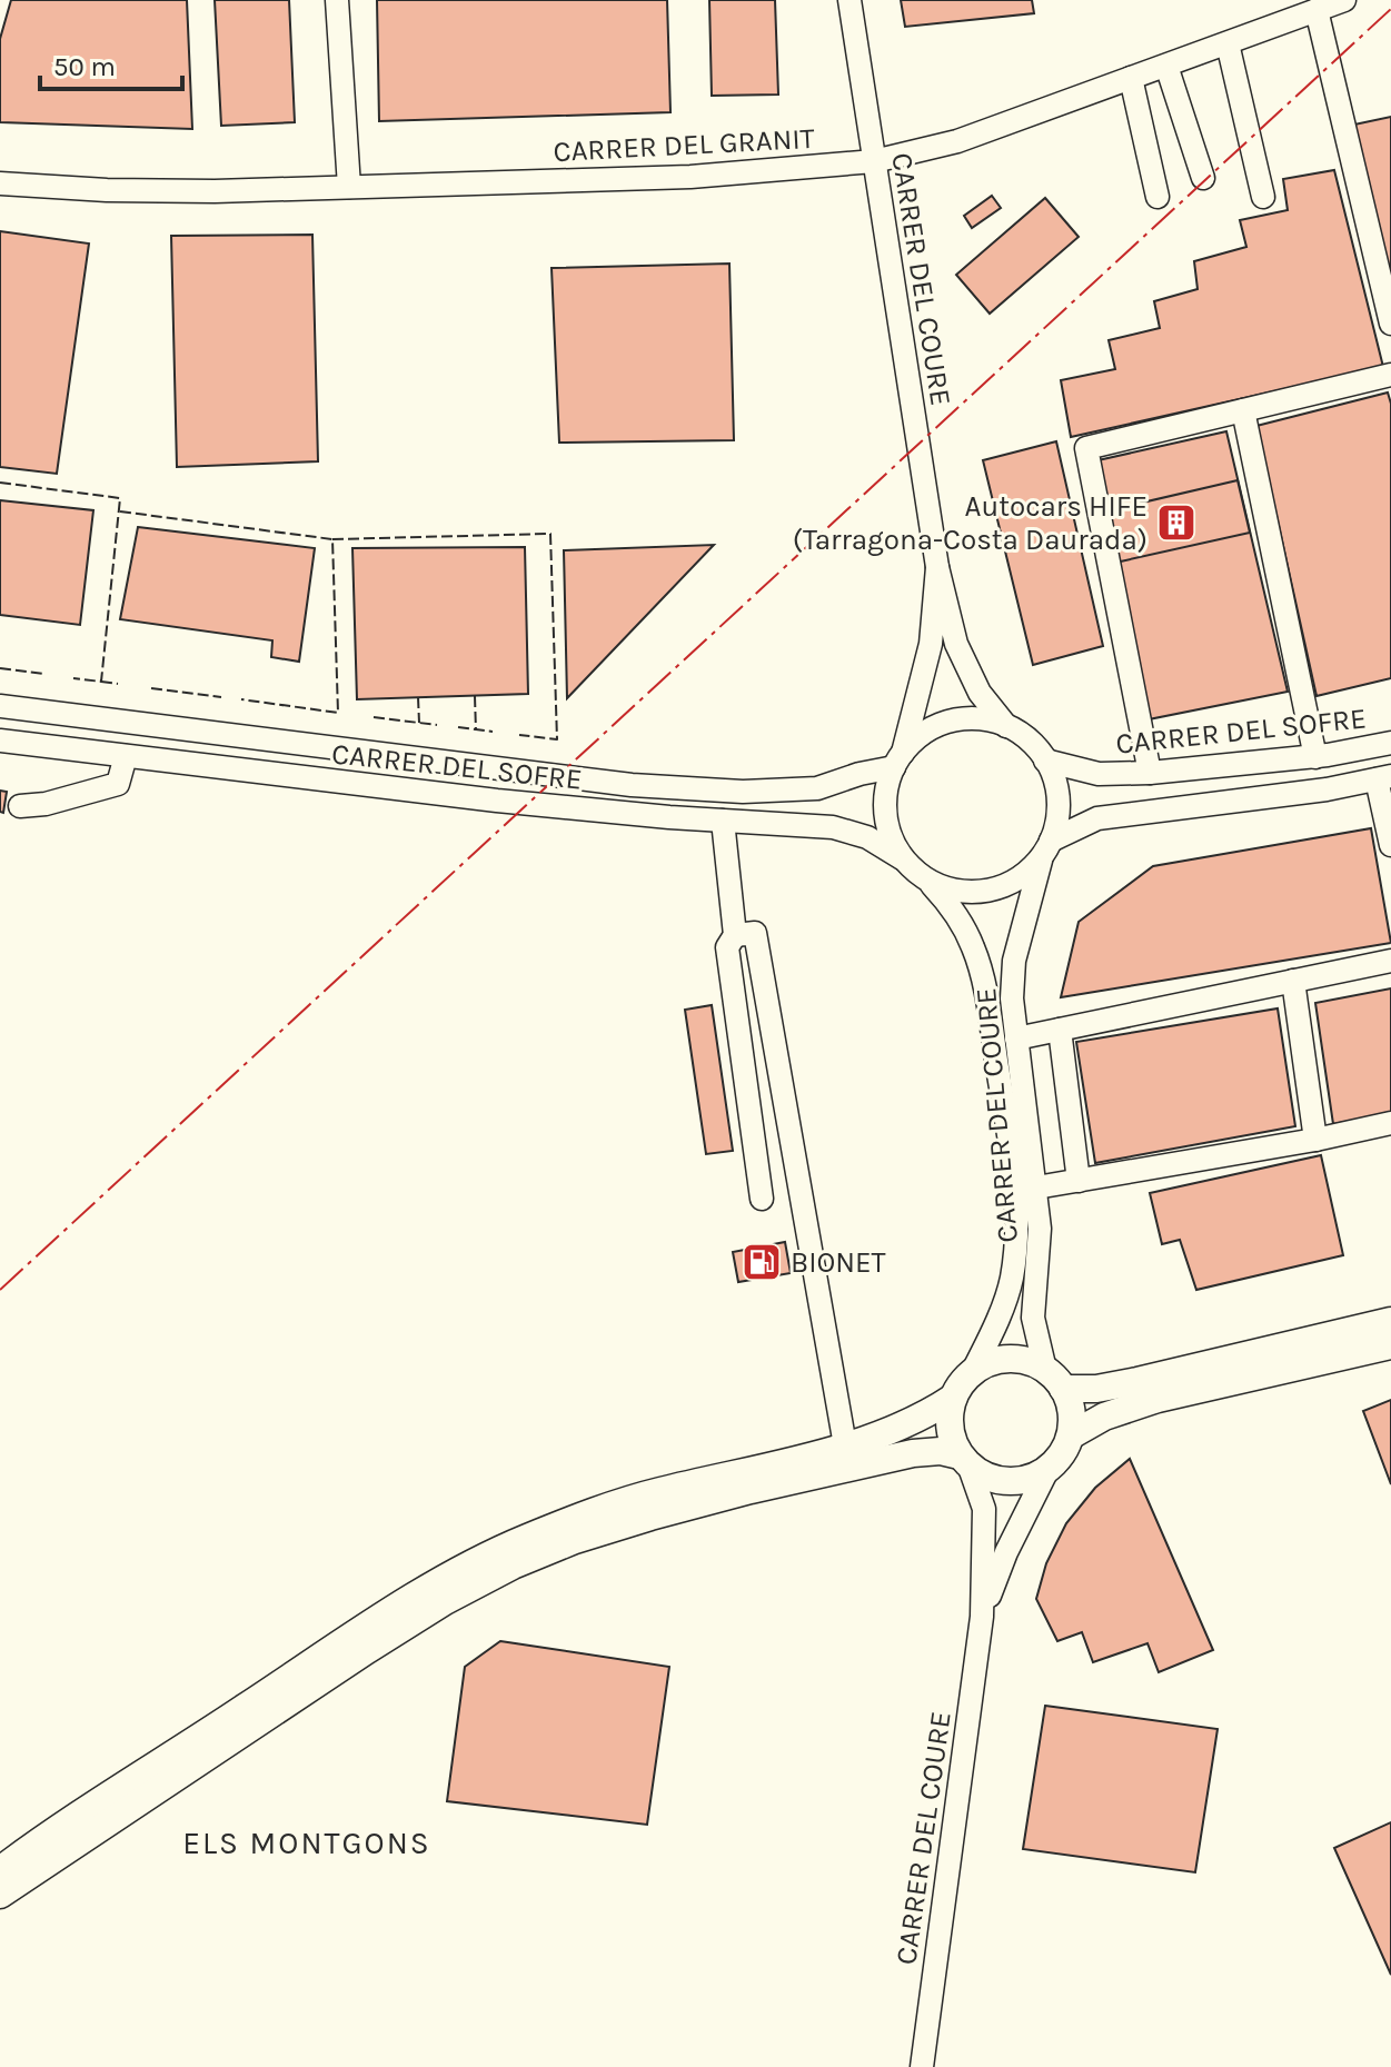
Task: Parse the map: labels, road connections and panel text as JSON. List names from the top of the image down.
{
  "streets": {
    "street": ["CARRER DEL GRANIT", "CARRER DEL COURE", "CARRER DEL SOFRE"]
  },
  "crossings": [
    ["CARRER DEL GRANIT", "CARRER DEL COURE"],
    ["CARRER DEL COURE", "CARRER DEL SOFRE"]
  ],
  "districts": ["ELS MONTGONS"],
  "places": {
    "building": ["Autocars HIFE (Tarragona-Costa Daurada)"],
    "fuel station": ["BIONET"]
  },
  "scale_bar": "50 m"
}
